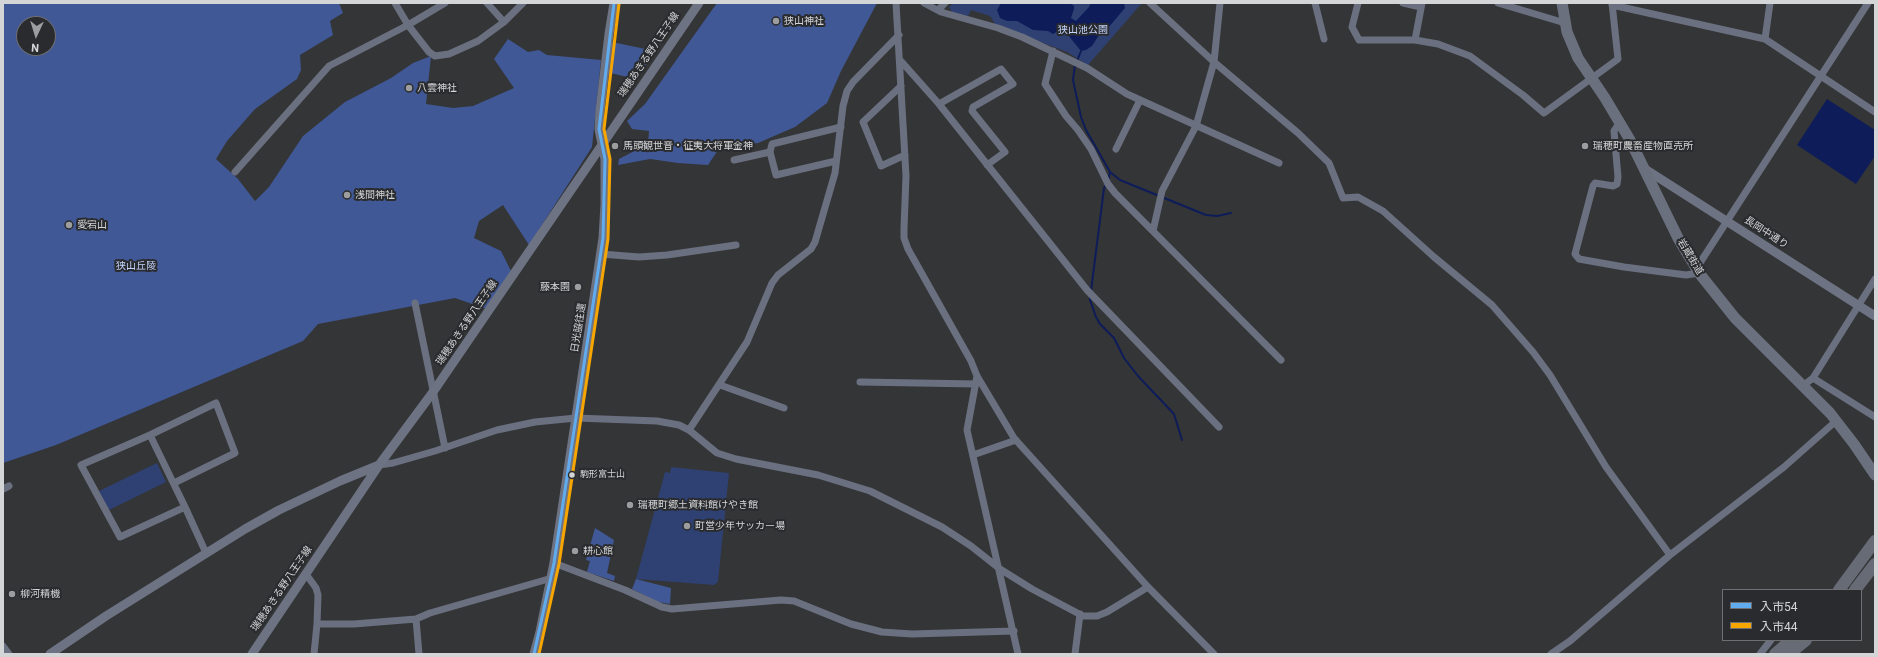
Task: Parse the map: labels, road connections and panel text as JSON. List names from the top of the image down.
{
  "streets": {
    "main road": ["岩蔵街道"],
    "street": ["瑞穂あきる野八王子線", "長岡中通り", "日光脇往還"]
  },
  "crossings": [
    ["瑞穂あきる野八王子線", "日光脇往還"],
    ["長岡中通り", "岩蔵街道"]
  ],
  "parks": ["狭山池公園", "狭山丘陵"],
  "places": [
    "狭山神社",
    "八雲神社",
    "馬頭観世音・征夷大将軍金神",
    "瑞穂町農畜産物直売所",
    "浅間神社",
    "愛宕山",
    "藤本園",
    "駒形富士山",
    "瑞穂町郷土資料館けやき館",
    "町営少年サッカー場",
    "耕心館",
    "柳河精機"
  ],
  "lines": ["transit line 入市54", "transit line 入市44"],
  "legend": ["入市54", "入市44"],
  "north": "bottom"
}
